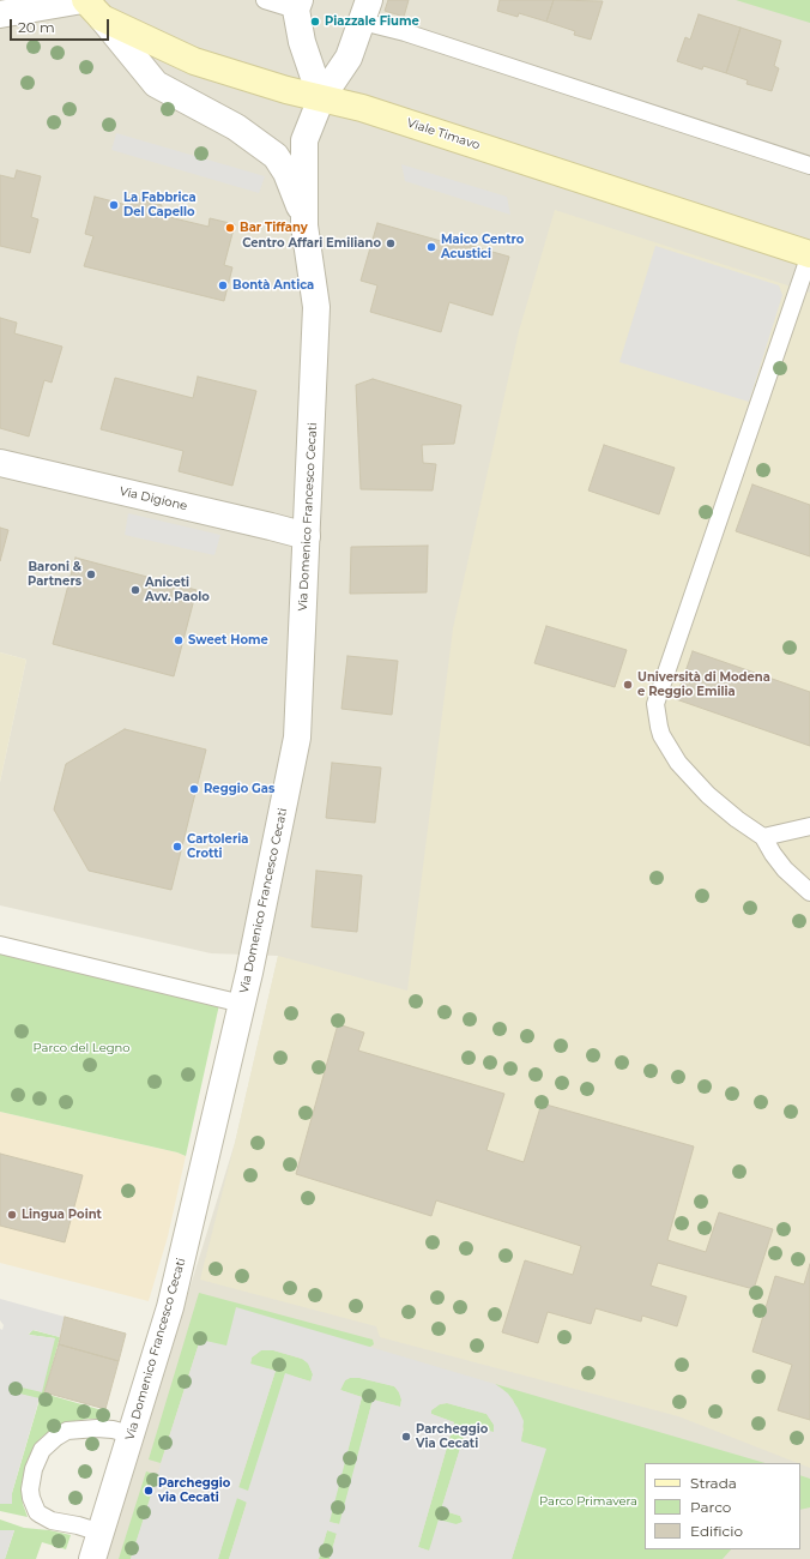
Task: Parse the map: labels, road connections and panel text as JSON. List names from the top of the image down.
{
  "streets": {
    "main road": ["Viale Timavo"],
    "street": ["Via Digione", "Via Domenico Francesco Cecati"]
  },
  "crossings": [
    ["Viale Timavo", "Via Domenico Francesco Cecati"],
    ["Via Digione", "Via Domenico Francesco Cecati"]
  ],
  "parks": ["Parco del Legno", "Parco Primavera"],
  "places": [
    "Piazzale Fiume",
    "La Fabbrica Del Capello",
    "Bar Tiffany",
    "Centro Affari Emiliano",
    "Maico Centro Acustici",
    "Bontà Antica",
    "Baroni & Partners",
    "Aniceti Avv. Paolo",
    "Sweet Home",
    "Università di Modena e Reggio Emilia",
    "Reggio Gas",
    "Cartoleria Crotti",
    "Lingua Point",
    "Parcheggio Via Cecati",
    "Parcheggio via Cecati"
  ],
  "legend": ["Strada", "Parco", "Edificio"],
  "scale_bar": "20 m"
}
